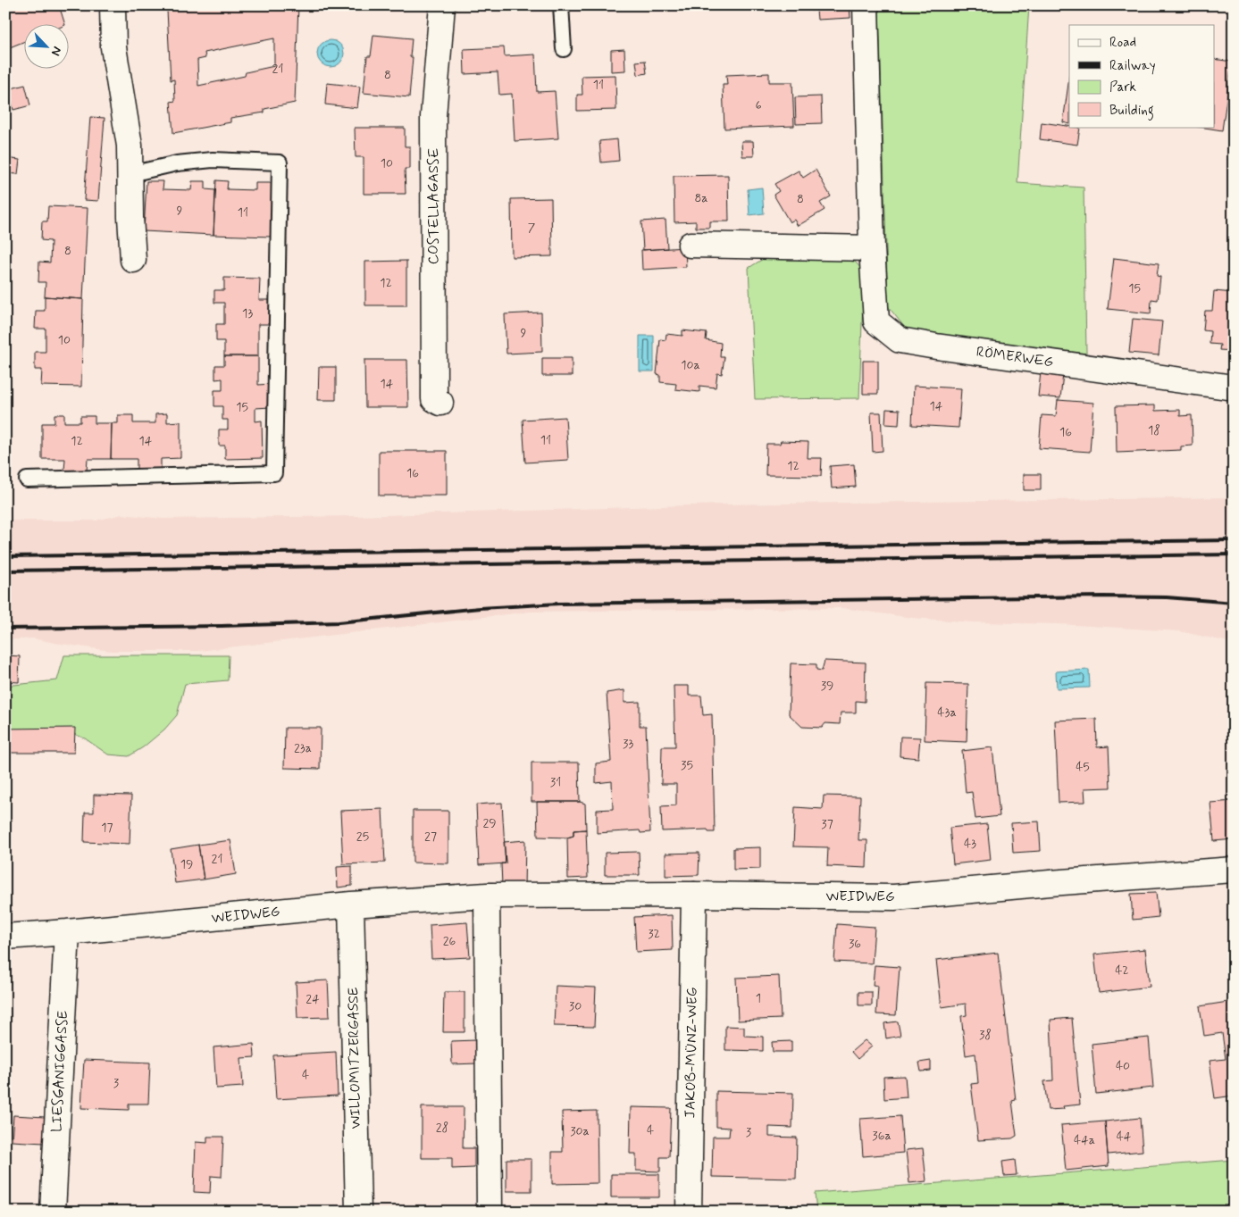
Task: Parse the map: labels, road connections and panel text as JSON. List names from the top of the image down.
{
  "streets": {
    "street": [
      "COSTELLAGASSE",
      "RÖMERWEG",
      "WEIDWEG",
      "JAKOB-MÜNZ-WEG",
      "WILLOMITZERGASSE",
      "LIESGANIGGASSE"
    ]
  },
  "crossings": [
    ["WEIDWEG", "JAKOB-MÜNZ-WEG"],
    ["WEIDWEG", "WILLOMITZERGASSE"],
    ["WEIDWEG", "LIESGANIGGASSE"]
  ],
  "house_numbers": [
    "21",
    "8",
    "11",
    "6",
    "10",
    "8a",
    "8",
    "9",
    "11",
    "7",
    "8",
    "12",
    "15",
    "13",
    "9",
    "10",
    "10a",
    "14",
    "14",
    "15",
    "18",
    "16",
    "11",
    "12",
    "14",
    "12",
    "16",
    "39",
    "43a",
    "33",
    "23a",
    "35",
    "45",
    "31",
    "29",
    "37",
    "17",
    "25",
    "27",
    "43",
    "21",
    "19",
    "32",
    "26",
    "36",
    "42",
    "1",
    "24",
    "30",
    "38",
    "40",
    "4",
    "3",
    "28",
    "4",
    "30a",
    "3",
    "36a",
    "44",
    "44a"
  ],
  "legend": [
    "Road",
    "Railway",
    "Park",
    "Building"
  ],
  "north": "bottom right"
}
